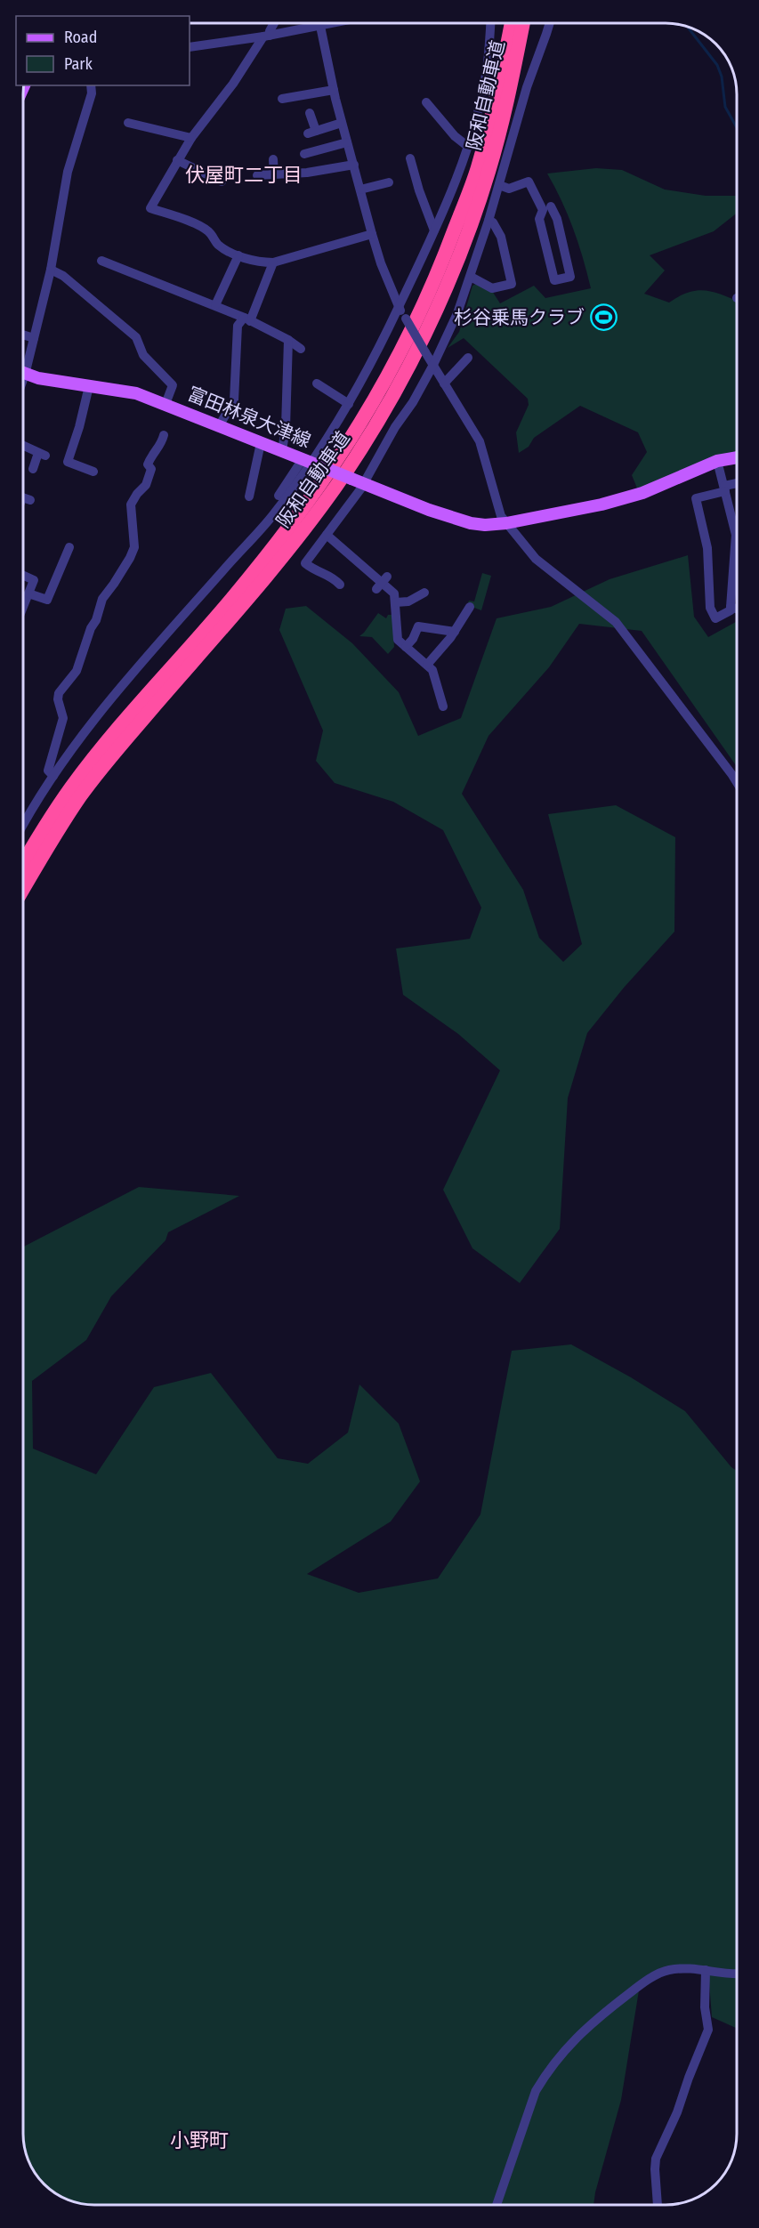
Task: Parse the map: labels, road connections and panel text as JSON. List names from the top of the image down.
{
  "streets": {
    "highway": ["阪和自動車道"],
    "main road": ["富田林泉大津線"]
  },
  "districts": ["伏屋町二丁目", "小野町"],
  "places": {
    "sports": ["杉谷乗馬クラブ"]
  },
  "legend": ["Road", "Park"]
}
